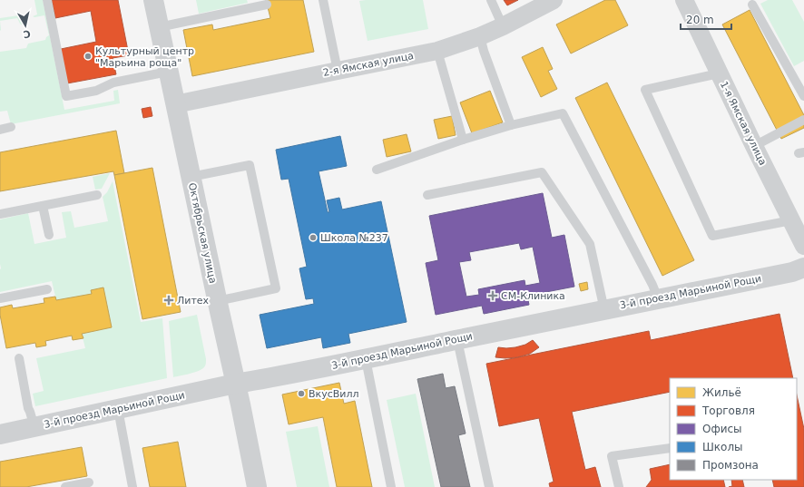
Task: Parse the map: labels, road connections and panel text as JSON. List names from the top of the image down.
{
  "streets": {
    "street": [
      "2-я Ямская улица",
      "1-я Ямская улица",
      "Октябрьская улица",
      "3-й проезд Марьиной Рощи"
    ]
  },
  "crossings": [
    ["2-я Ямская улица", "Октябрьская улица"],
    ["Октябрьская улица", "3-й проезд Марьиной Рощи"]
  ],
  "places": {
    "other": ["Культурный центр \"Марьина роща\"", "Школа №237", "ВкусВилл"],
    "health": ["СМ-Клиника", "Литех"]
  },
  "legend": [
    "Жильё",
    "Торговля",
    "Офисы",
    "Школы",
    "Промзона"
  ],
  "scale_bar": "20 m",
  "north": "bottom"
}
